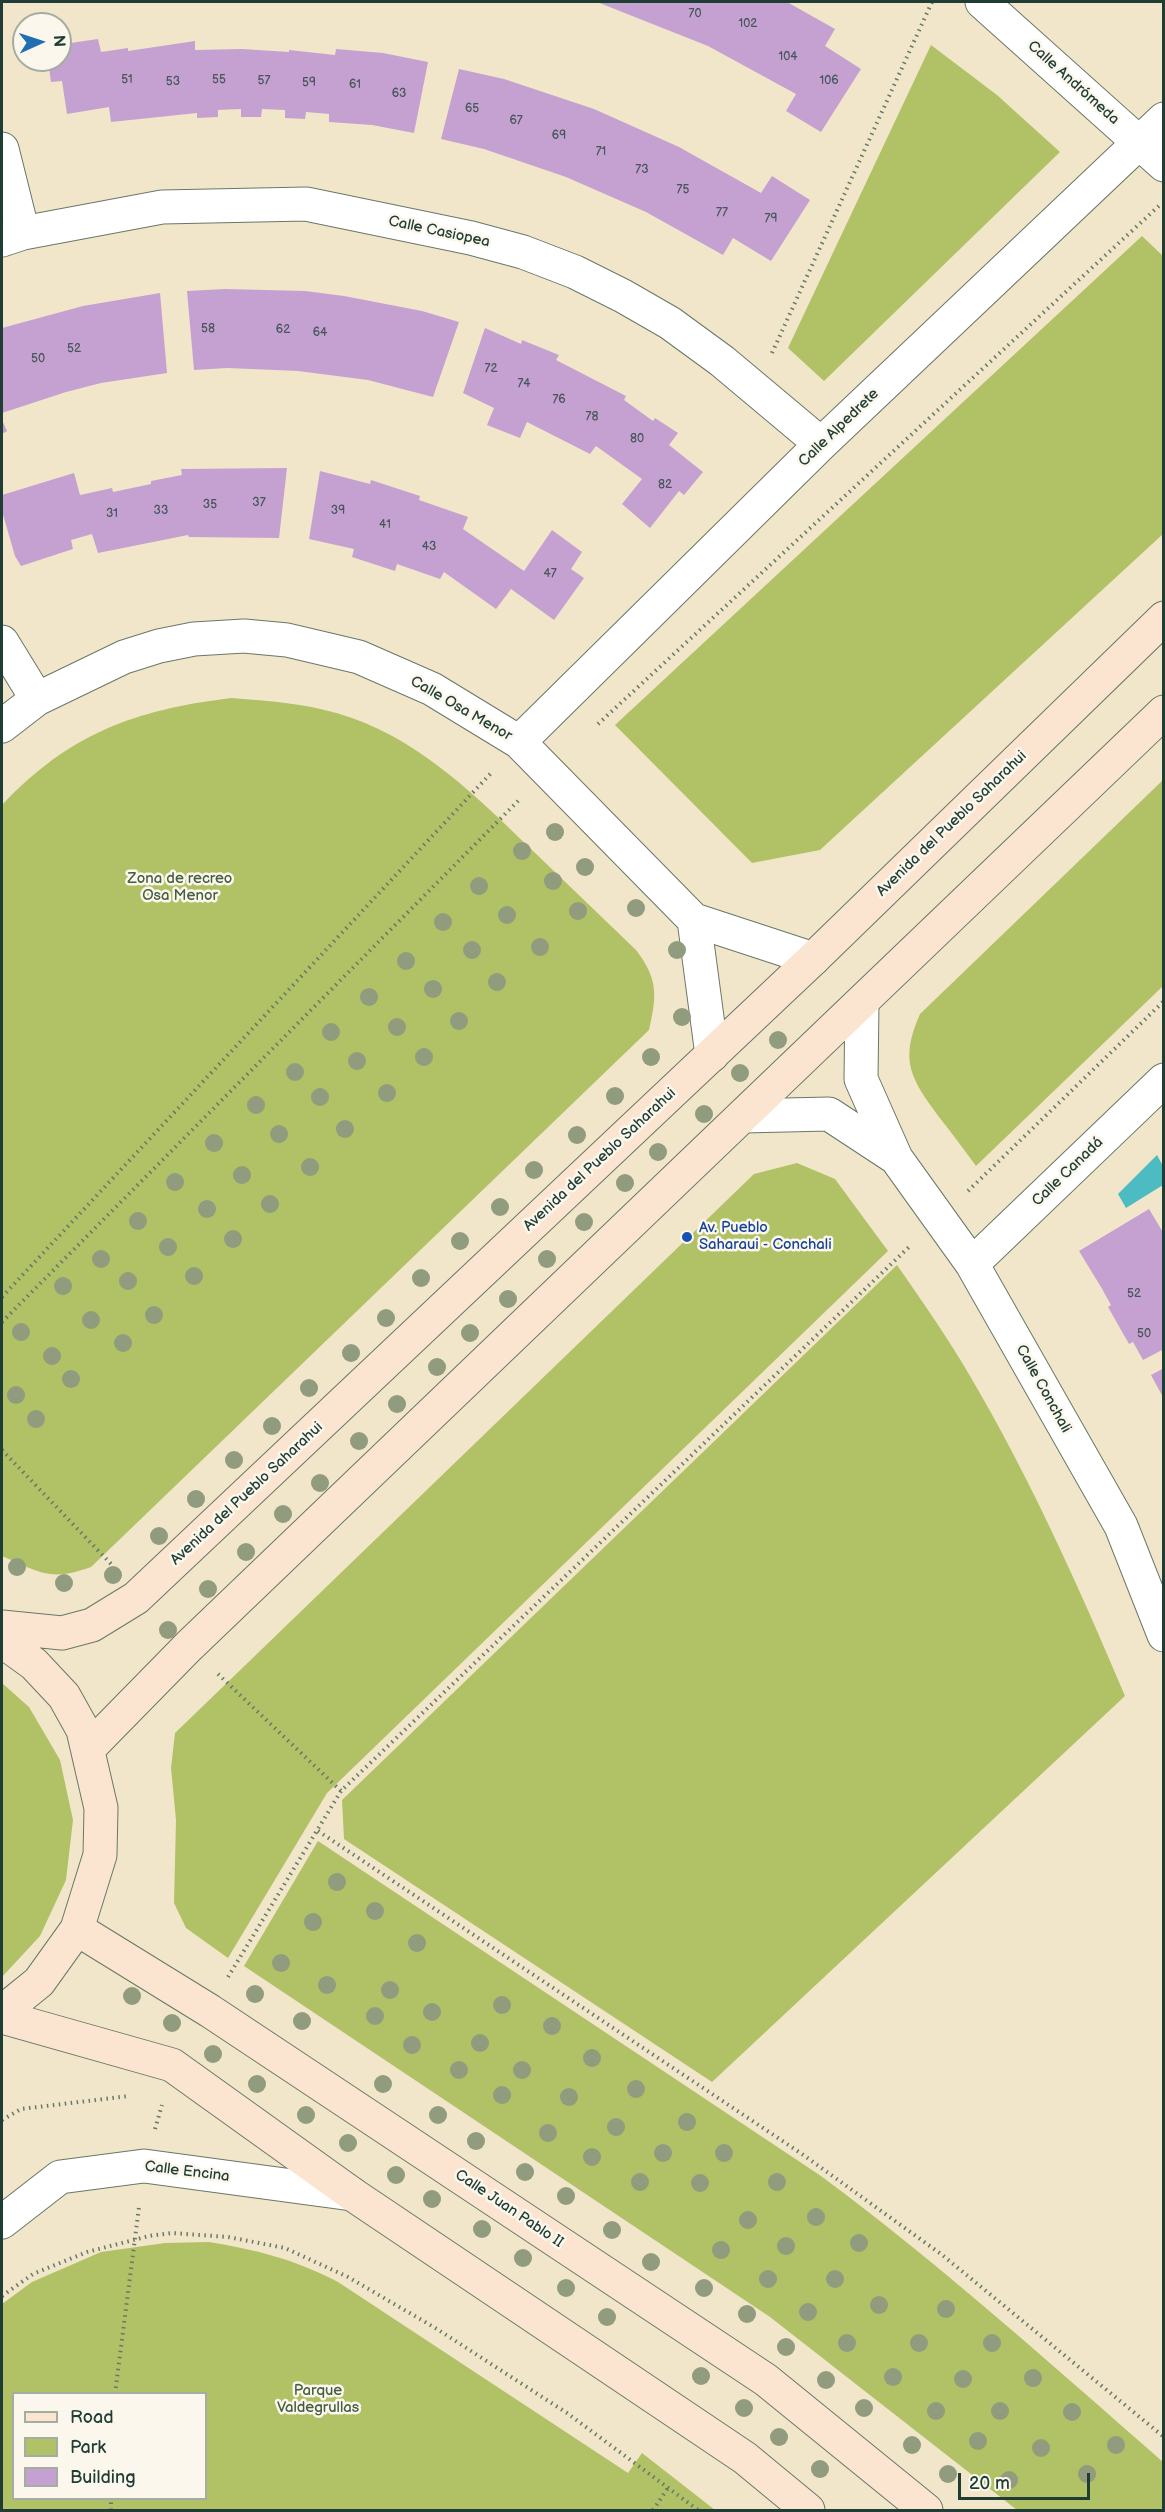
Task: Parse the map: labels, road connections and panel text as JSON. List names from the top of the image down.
{
  "streets": {
    "main road": ["Avenida del Pueblo Saharahui", "Calle Juan Pablo II"],
    "street": [
      "Calle Andrómeda",
      "Calle Casiopea",
      "Calle Alpedrete",
      "Calle Osa Menor",
      "Calle Canadá",
      "Calle Conchali",
      "Calle Encina"
    ]
  },
  "crossings": [
    ["Calle Andrómeda", "Calle Alpedrete"],
    ["Calle Casiopea", "Calle Alpedrete"],
    ["Calle Alpedrete", "Calle Osa Menor"],
    ["Calle Canadá", "Calle Conchali"]
  ],
  "parks": ["Zona de recreo Osa Menor", "Parque Valdegrullas"],
  "places": ["Av. Pueblo Saharaui - Conchali"],
  "house_numbers": [
    "70",
    "102",
    "104",
    "51",
    "55",
    "57",
    "106",
    "53",
    "59",
    "61",
    "63",
    "65",
    "67",
    "69",
    "71",
    "73",
    "75",
    "77",
    "79",
    "58",
    "62",
    "64",
    "52",
    "50",
    "72",
    "74",
    "76",
    "78",
    "80",
    "82",
    "37",
    "35",
    "33",
    "39",
    "31",
    "41",
    "43",
    "47",
    "52",
    "50"
  ],
  "legend": ["Road", "Park", "Building"],
  "scale_bar": "20 m",
  "north": "right"
}
